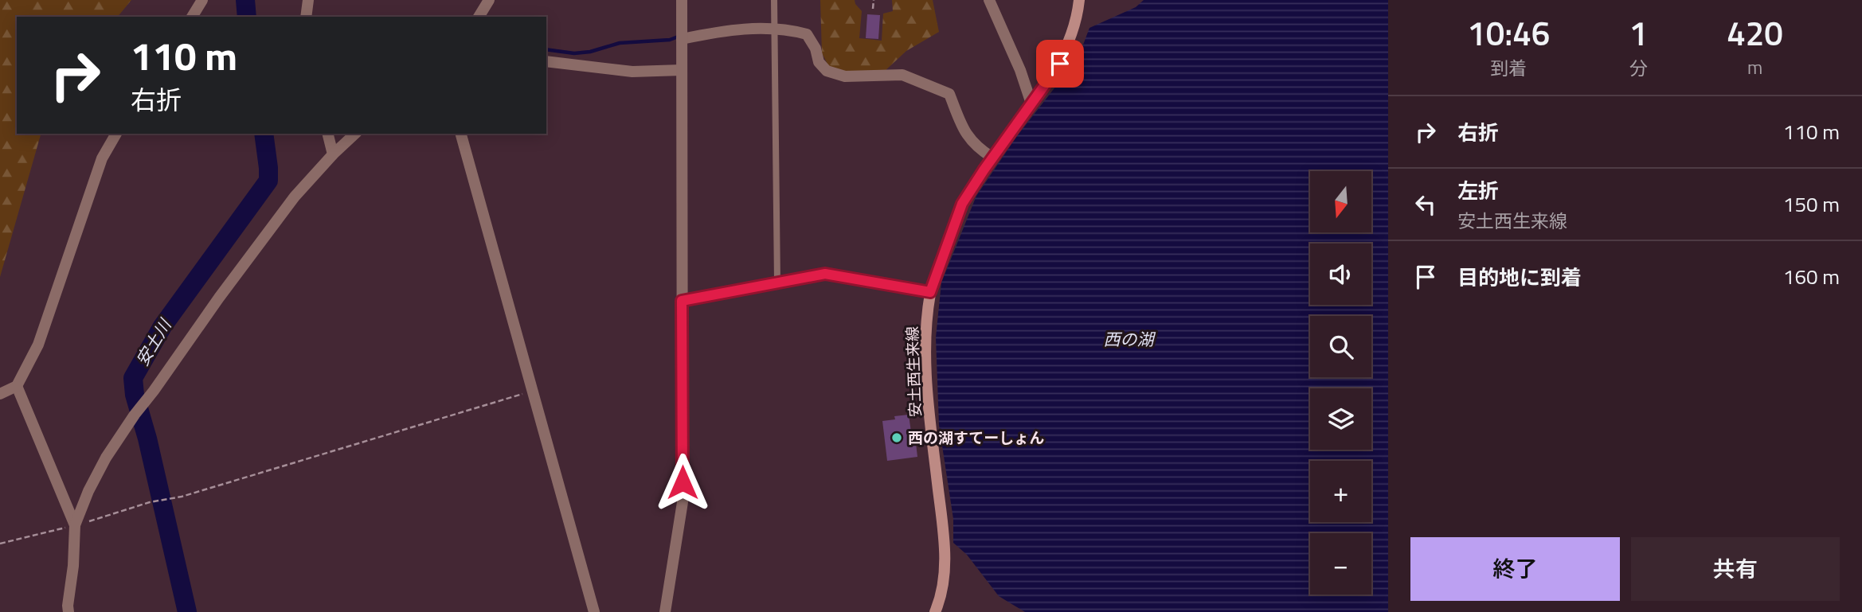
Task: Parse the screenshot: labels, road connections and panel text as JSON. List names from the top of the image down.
{
  "streets": {
    "main road": ["安土西生来線"]
  },
  "water": ["西の湖", "安土川"],
  "places": ["西の湖すてーしょん"],
  "north": "bottom",
  "page": {
    "eta": [
      "10:46",
      "到着",
      "1",
      "分",
      "420",
      "m"
    ],
    "turn": ["110 m", "右折"],
    "list": [
      {
        "name": "右折",
        "value": "110 m"
      },
      {
        "name": "左折",
        "note": "安土西生来線",
        "value": "150 m"
      },
      {
        "name": "目的地に到着",
        "value": "160 m"
      }
    ],
    "map_buttons": ["+", "−"],
    "buttons": ["終了", "共有"]
  }
}
